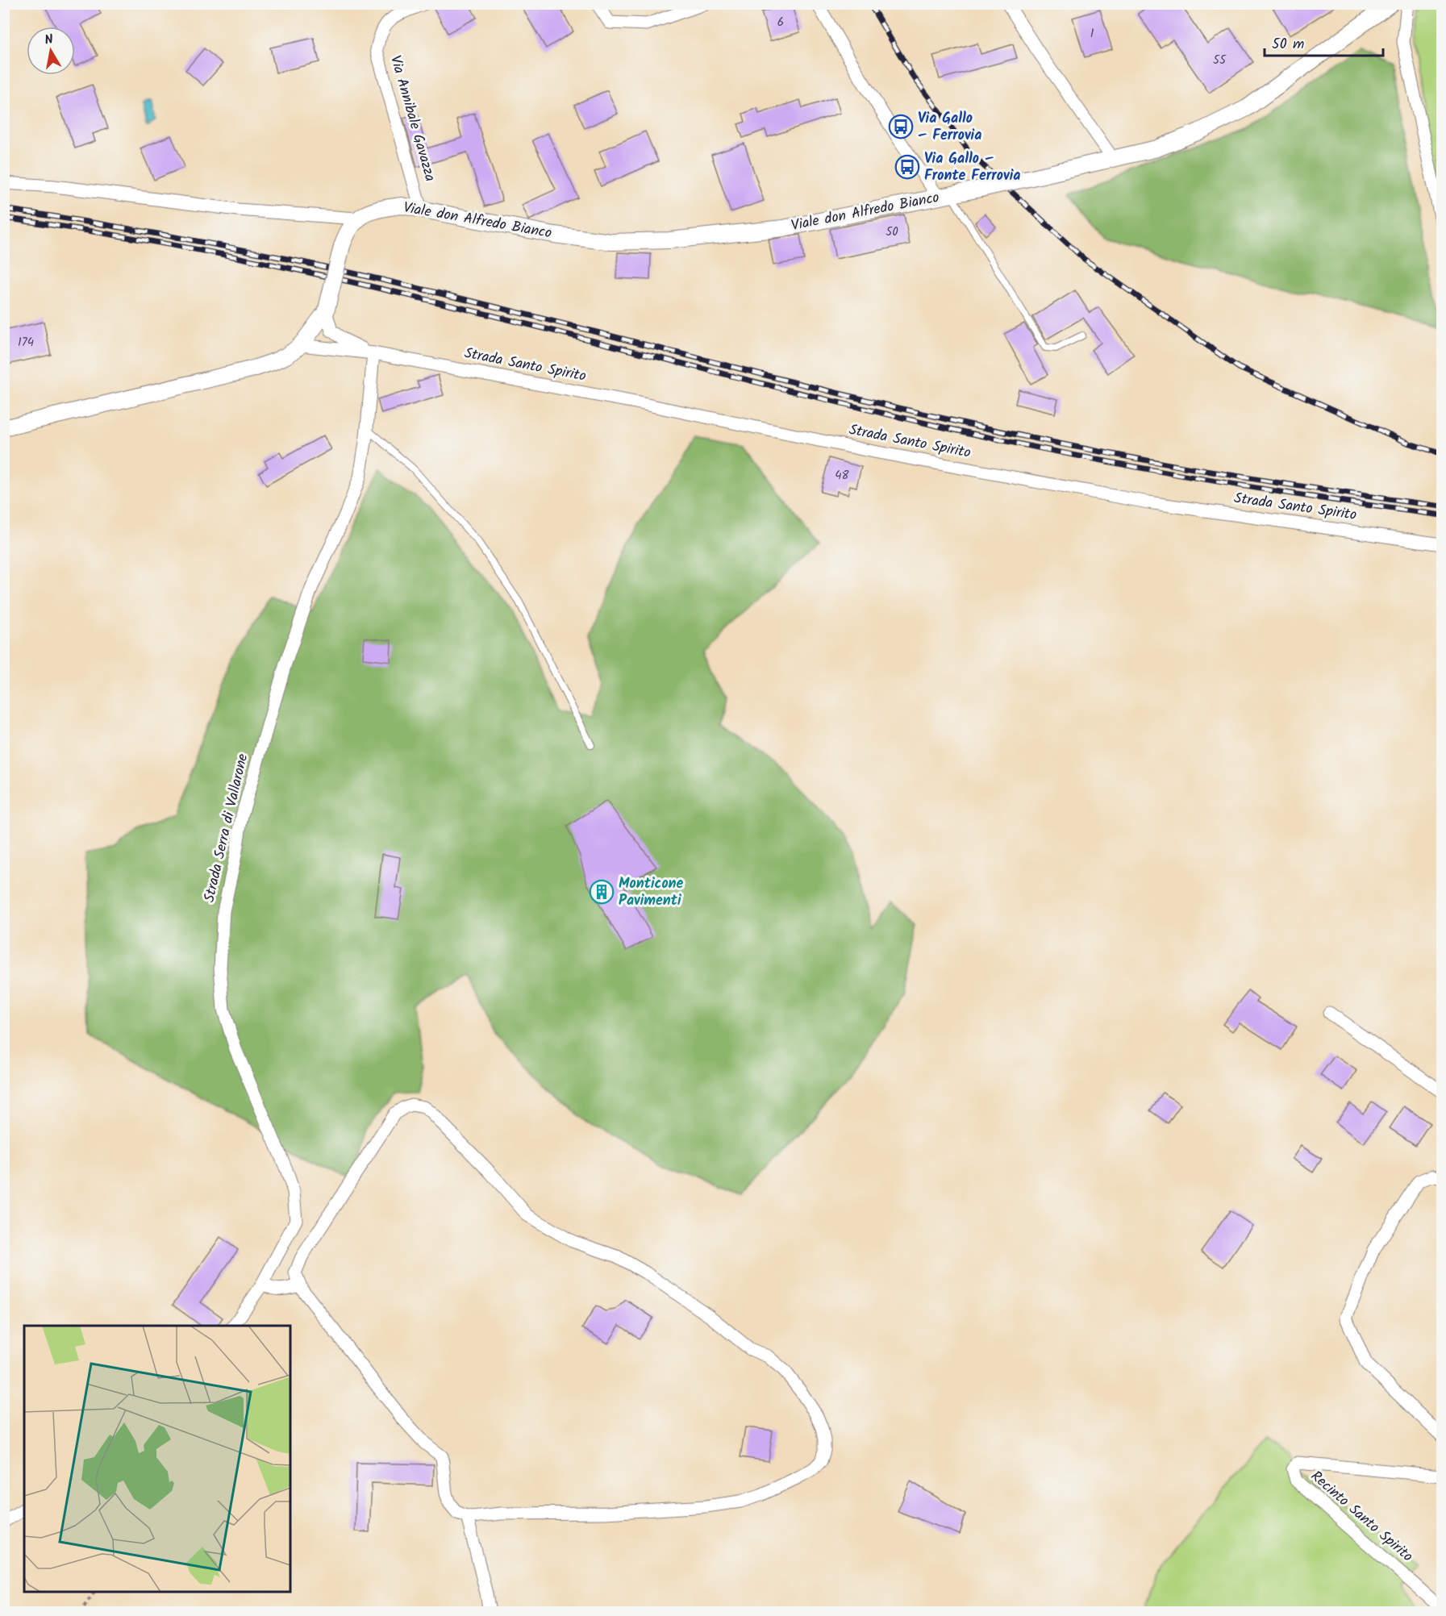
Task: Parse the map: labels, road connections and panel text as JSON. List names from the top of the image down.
{
  "streets": {
    "street": [
      "Via Annibale Gavazza",
      "Viale don Alfredo Bianco",
      "Strada Santo Spirito",
      "Strada Serra di Vallarone",
      "Recinto Santo Spirito"
    ]
  },
  "crossings": [
    ["Via Annibale Gavazza", "Viale don Alfredo Bianco"],
    ["Strada Santo Spirito", "Strada Serra di Vallarone"]
  ],
  "places": {
    "bus stop": ["Via Gallo – Ferrovia", "Via Gallo – Fronte Ferrovia"],
    "building": ["Monticone Pavimenti"]
  },
  "house_numbers": [
    "6",
    "1",
    "55",
    "50",
    "174",
    "48"
  ],
  "scale_bar": "50 m",
  "north": "top"
}
